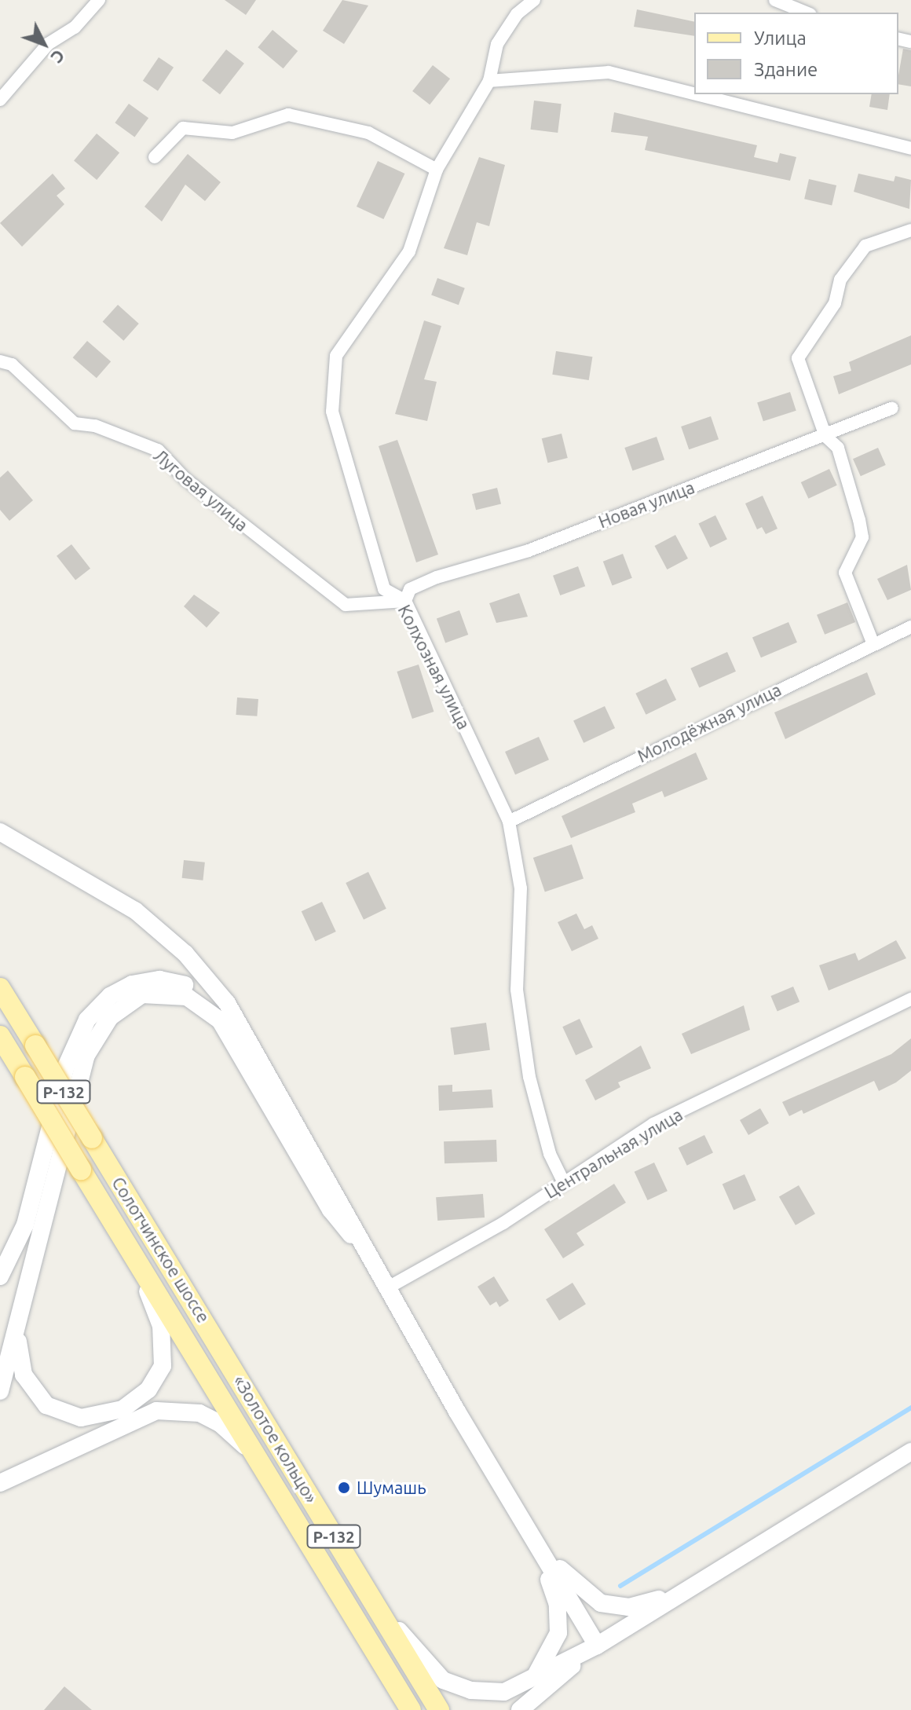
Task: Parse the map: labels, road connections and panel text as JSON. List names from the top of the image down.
{
  "streets": {
    "main road": ["Р-132", "Солотчинское шоссе", "«Золотое кольцо»"],
    "street": [
      "Луговая улица",
      "Новая улица",
      "Колхозная улица",
      "Молодёжная улица",
      "Центральная улица"
    ]
  },
  "crossings": [
    ["Луговая улица", "Новая улица"],
    ["Луговая улица", "Колхозная улица"],
    ["Новая улица", "Колхозная улица"],
    ["Колхозная улица", "Молодёжная улица"],
    ["Колхозная улица", "Центральная улица"],
    ["Солотчинское шоссе", "«Золотое кольцо»"]
  ],
  "places": ["Шумашь"],
  "legend": ["Улица", "Здание"],
  "north": "bottom right"
}
